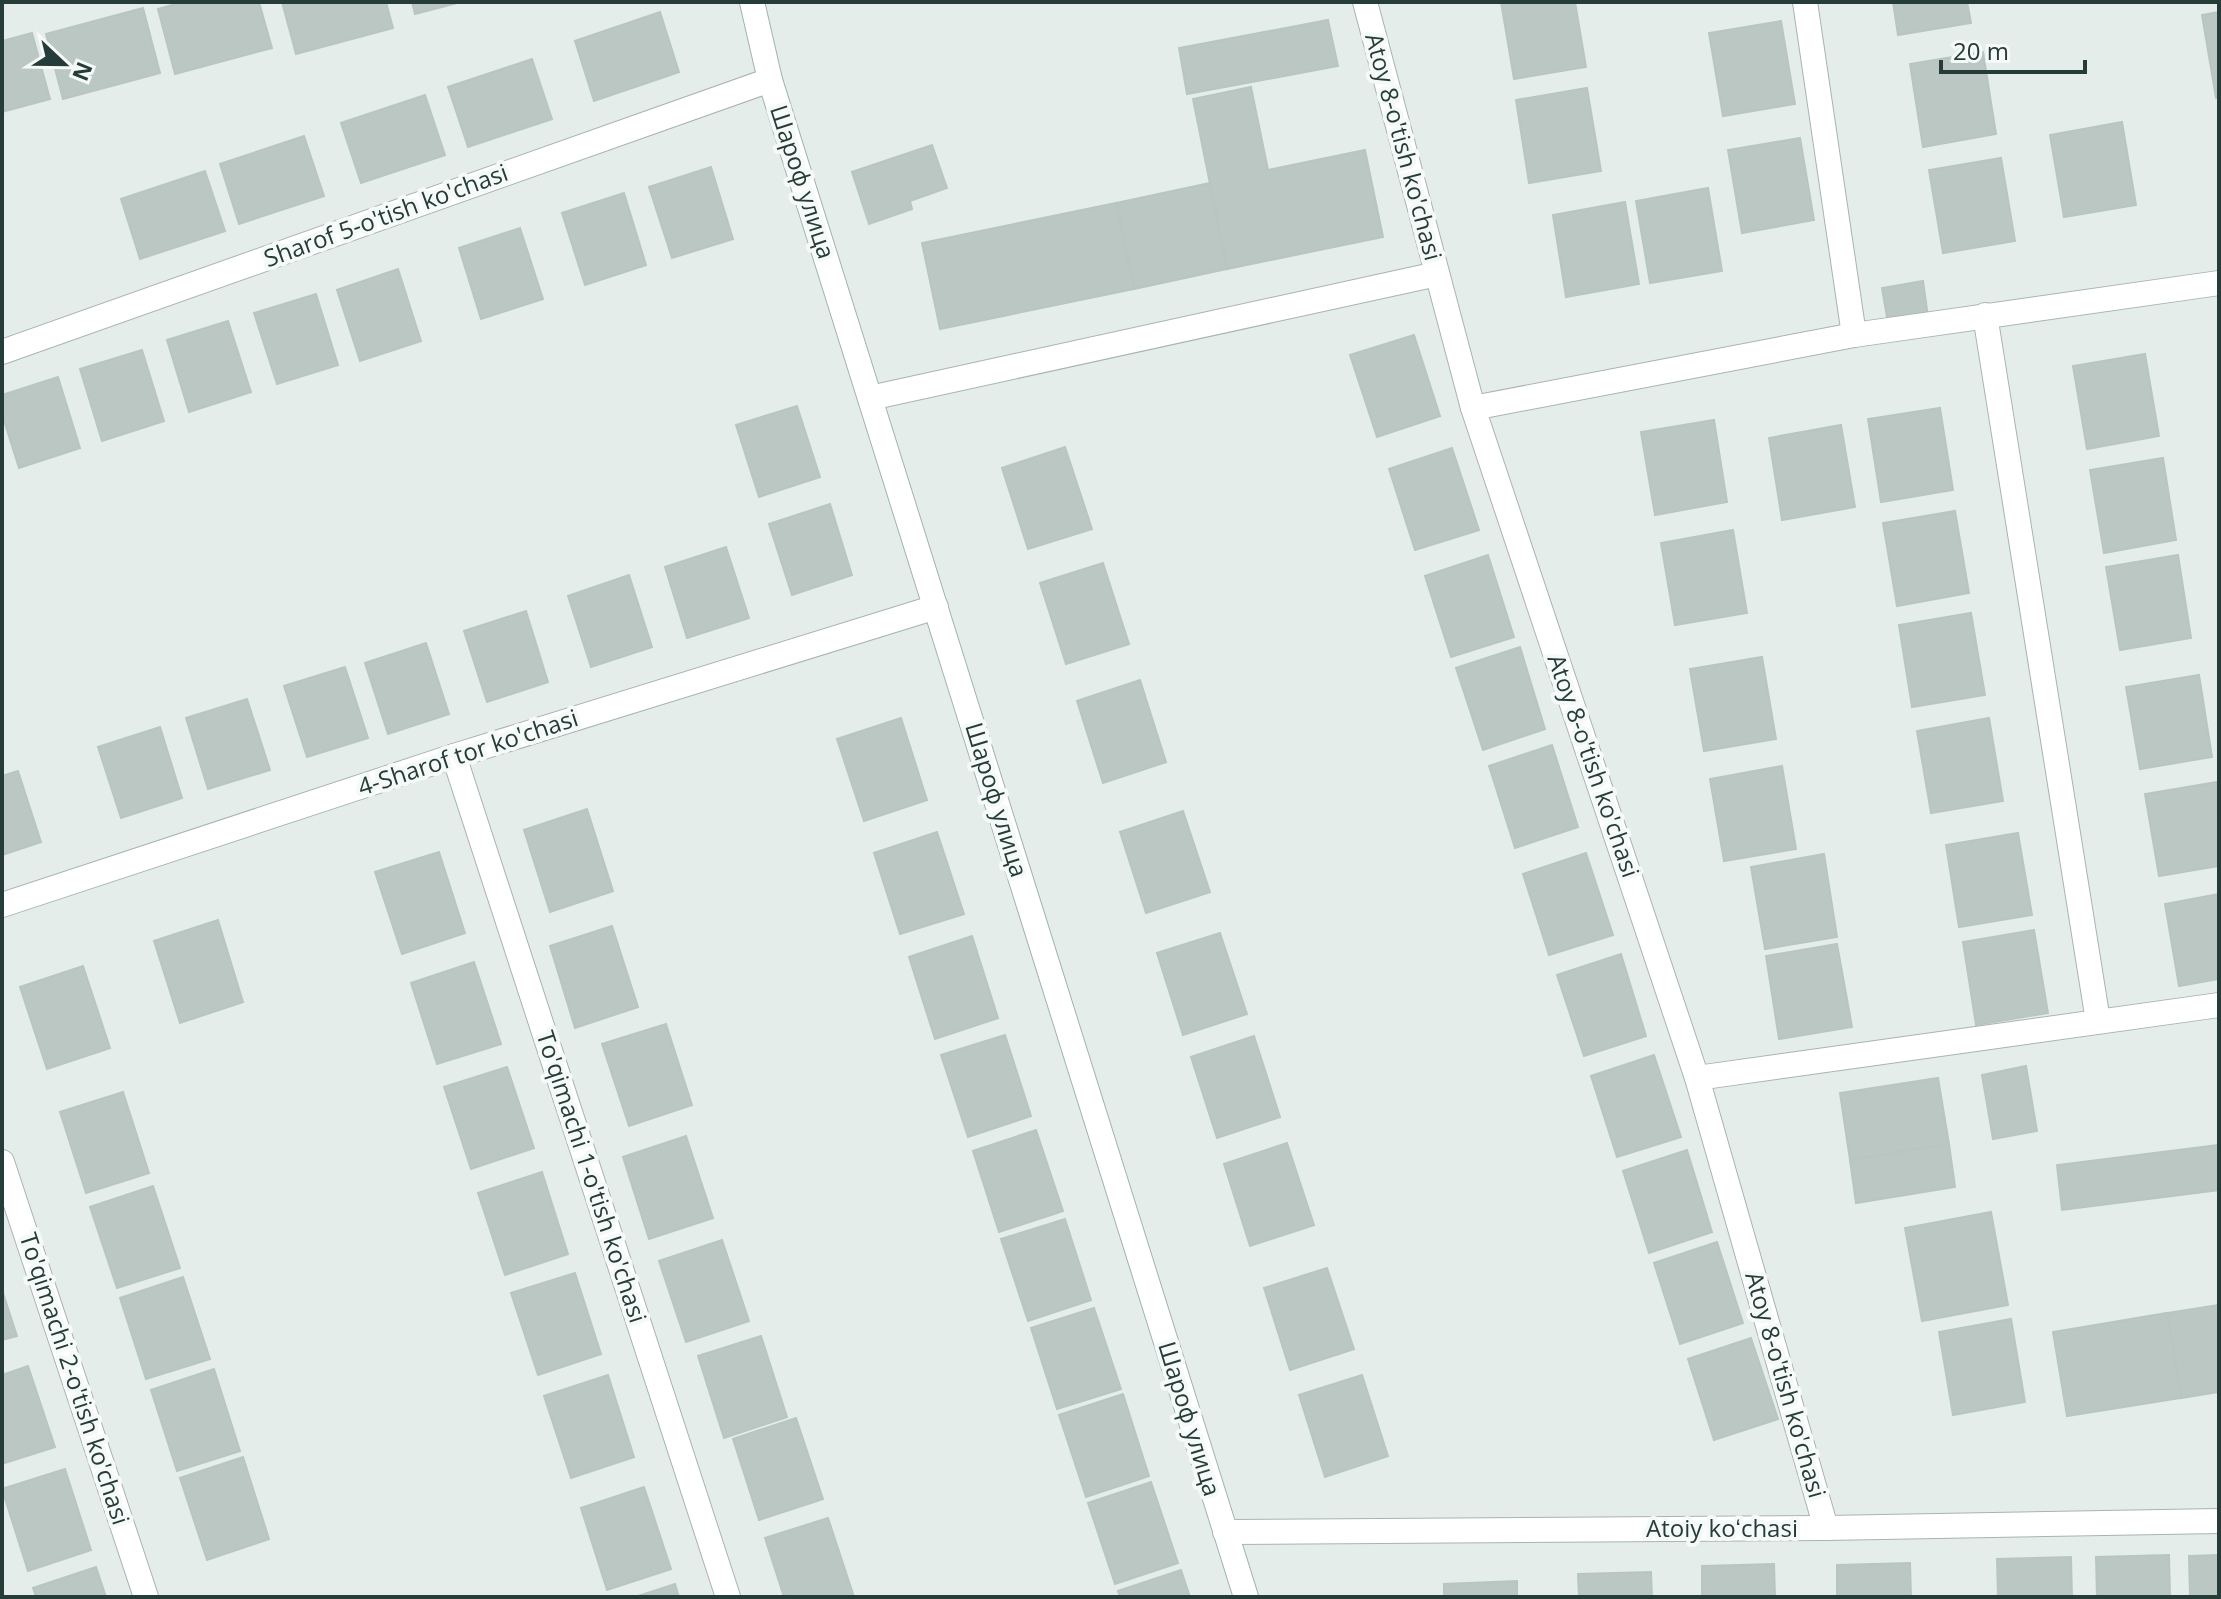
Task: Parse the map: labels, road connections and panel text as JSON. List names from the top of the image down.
{
  "streets": {
    "street": [
      "Atoy 8-o'tish ko'chasi",
      "Шароф улица",
      "Sharof 5-o'tish ko'chasi",
      "4-Sharof tor ko'chasi",
      "To'qimachi 1-o'tish ko'chasi",
      "To'qimachi 2-o'tish ko'chasi",
      "Atoiy koʻchasi"
    ]
  },
  "crossings": [
    ["Atoy 8-o'tish ko'chasi", "Atoiy koʻchasi"],
    ["Шароф улица", "Sharof 5-o'tish ko'chasi"],
    ["Шароф улица", "4-Sharof tor ko'chasi"],
    ["Шароф улица", "Atoiy koʻchasi"],
    ["4-Sharof tor ko'chasi", "To'qimachi 1-o'tish ko'chasi"]
  ],
  "scale_bar": "20 m",
  "north": "right"
}
